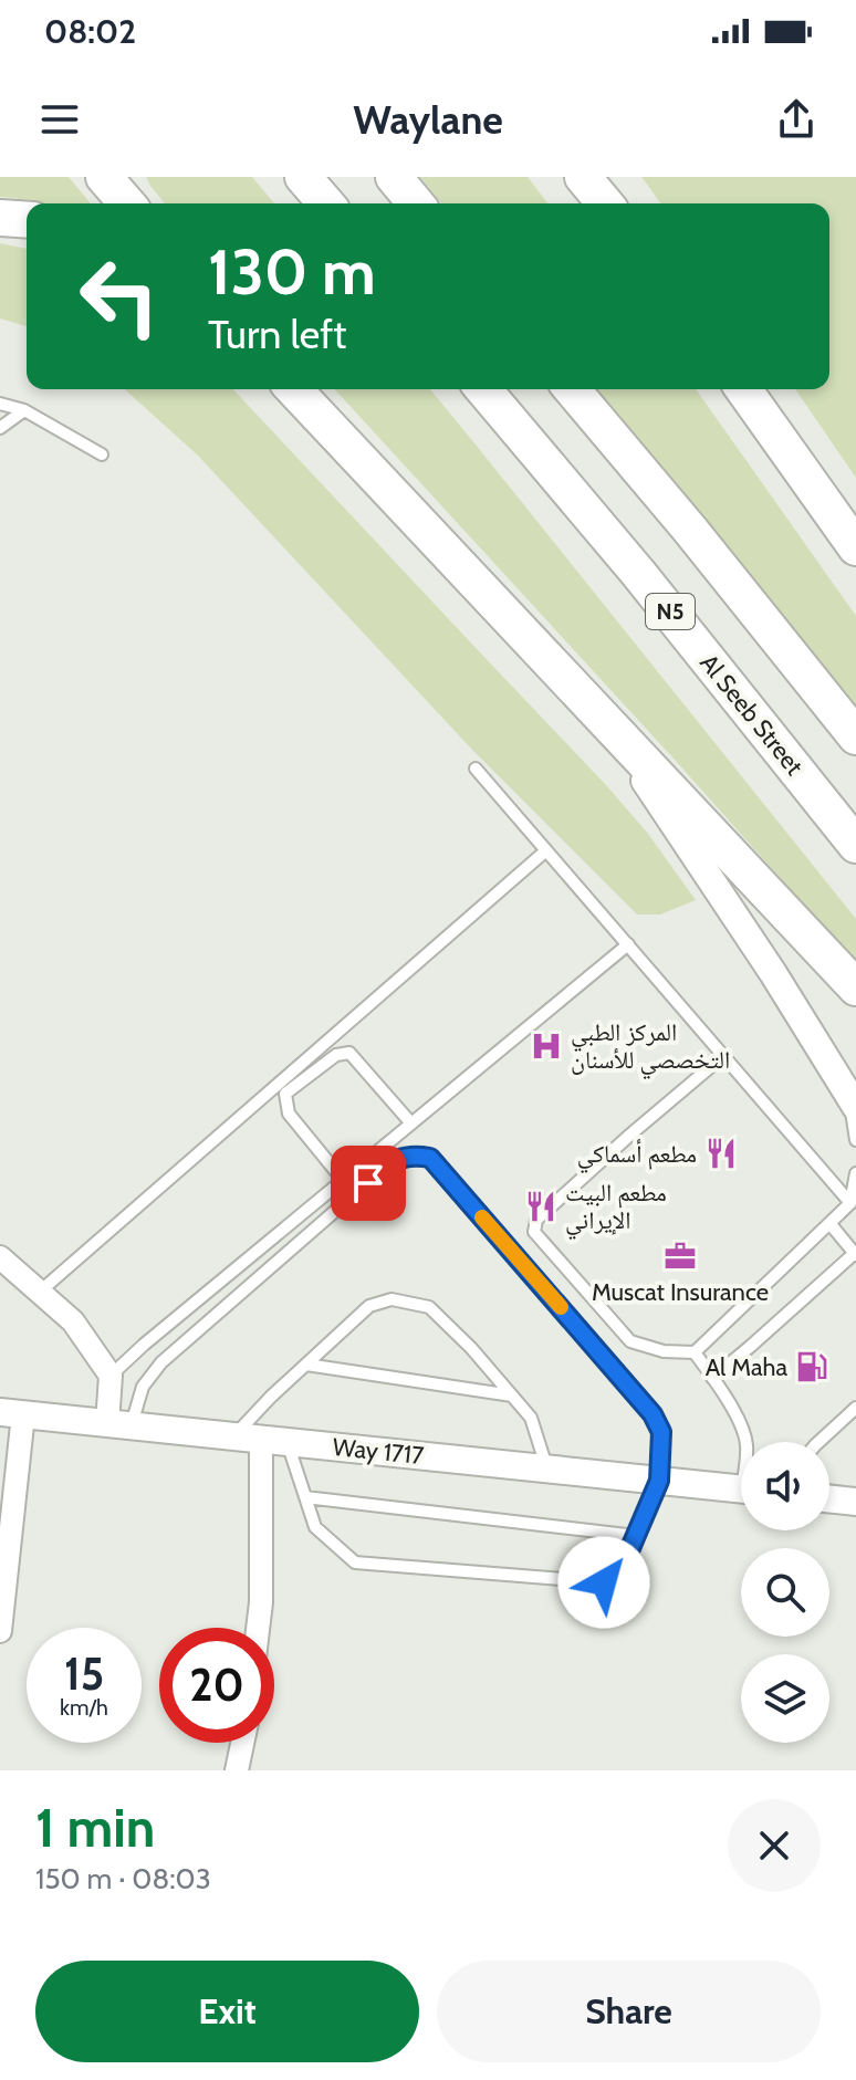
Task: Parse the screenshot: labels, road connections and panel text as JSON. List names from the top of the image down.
{
  "streets": {
    "highway": ["N5", "Al Seeb Street"],
    "street": ["Way 1717"]
  },
  "places": {
    "hospital": ["المركز الطبي التخصصي للأسنان"],
    "restaurant": ["مطعم أسماكي", "مطعم البيت الإيراني"],
    "office": ["Muscat Insurance"],
    "fuel station": ["Al Maha"]
  },
  "page": {
    "status": "08:02",
    "header": "Waylane",
    "turn": ["130 m", "Turn left"],
    "speed": "15 km/h",
    "limit": "20",
    "heading": ["1 min", "150 m · 08:03"],
    "buttons": ["Exit", "Share"]
  }
}
